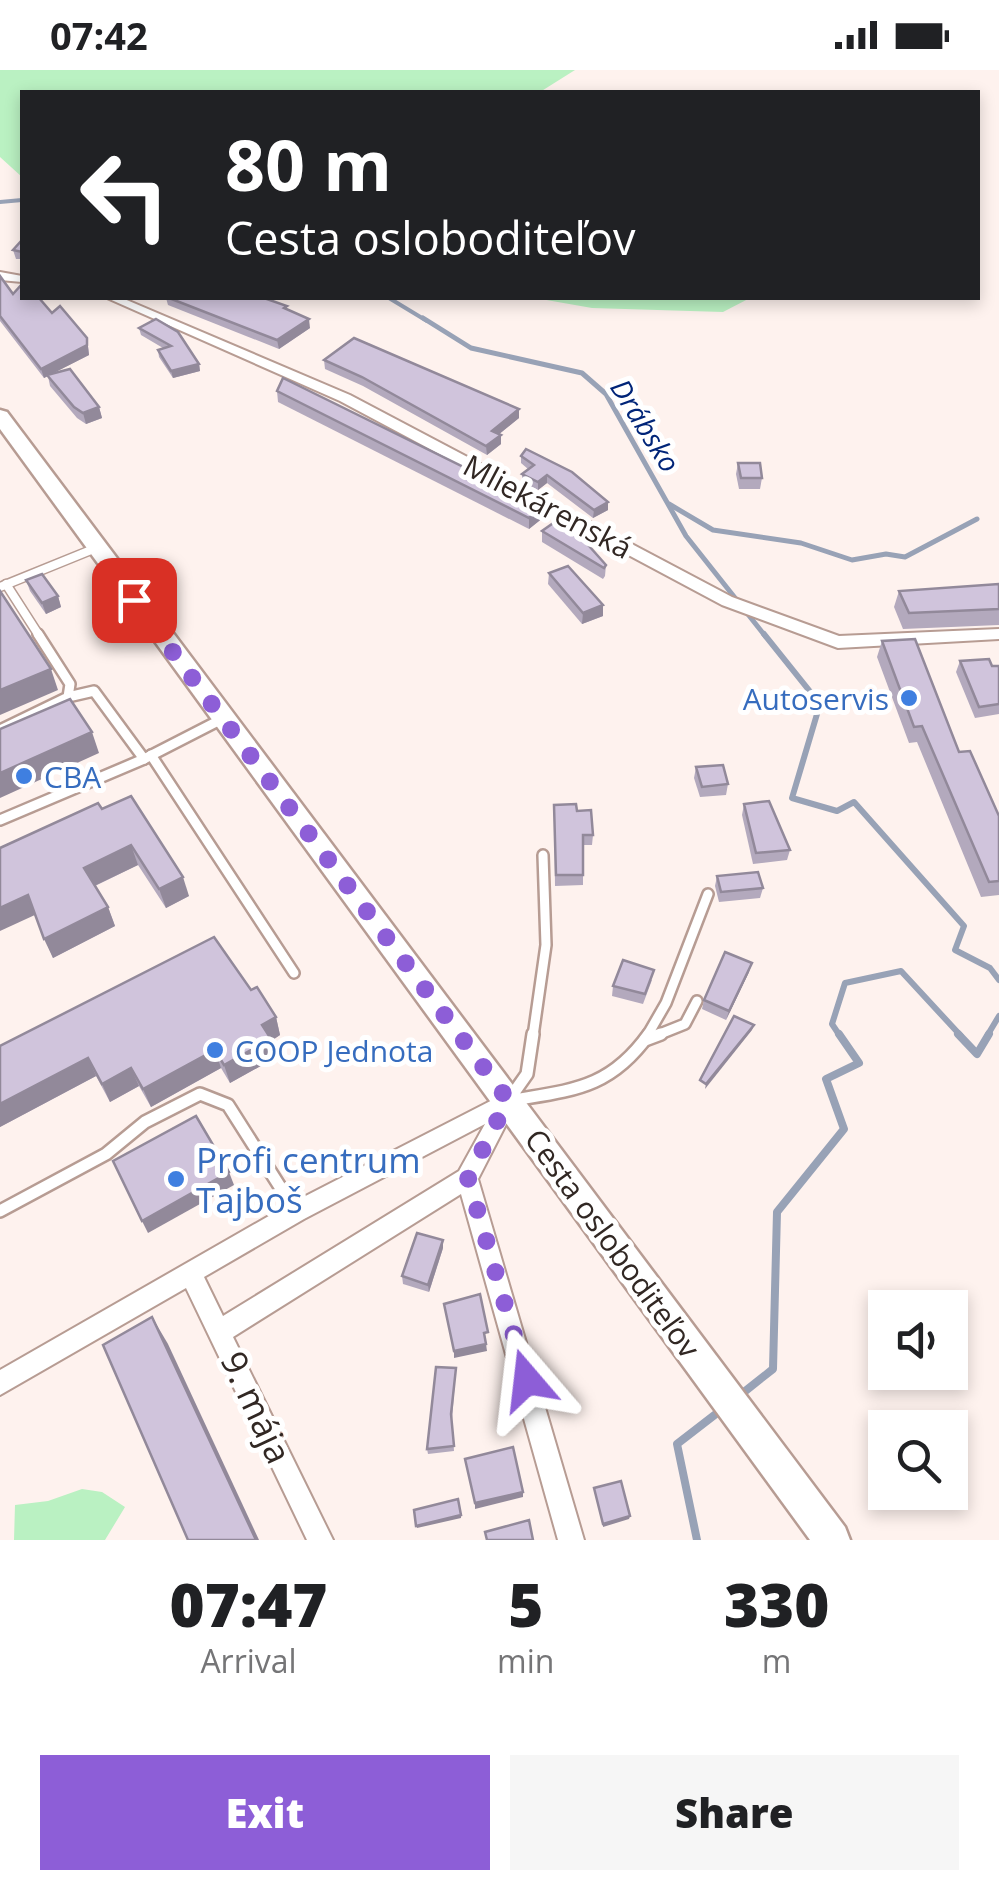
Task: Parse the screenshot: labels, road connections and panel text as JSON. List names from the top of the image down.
{
  "streets": {
    "main road": ["Cesta osloboditeľov"],
    "street": ["Mliekárenská", "9. mája"]
  },
  "water": ["Drábsko"],
  "places": [
    "Autoservis",
    "CBA",
    "COOP Jednota",
    "Profi centrum Tajboš"
  ],
  "page": {
    "status": "07:42",
    "turn": ["80 m", "Cesta osloboditeľov"],
    "eta": [
      "07:47",
      "Arrival",
      "5",
      "min",
      "330",
      "m"
    ],
    "buttons": ["Exit", "Share"]
  }
}
